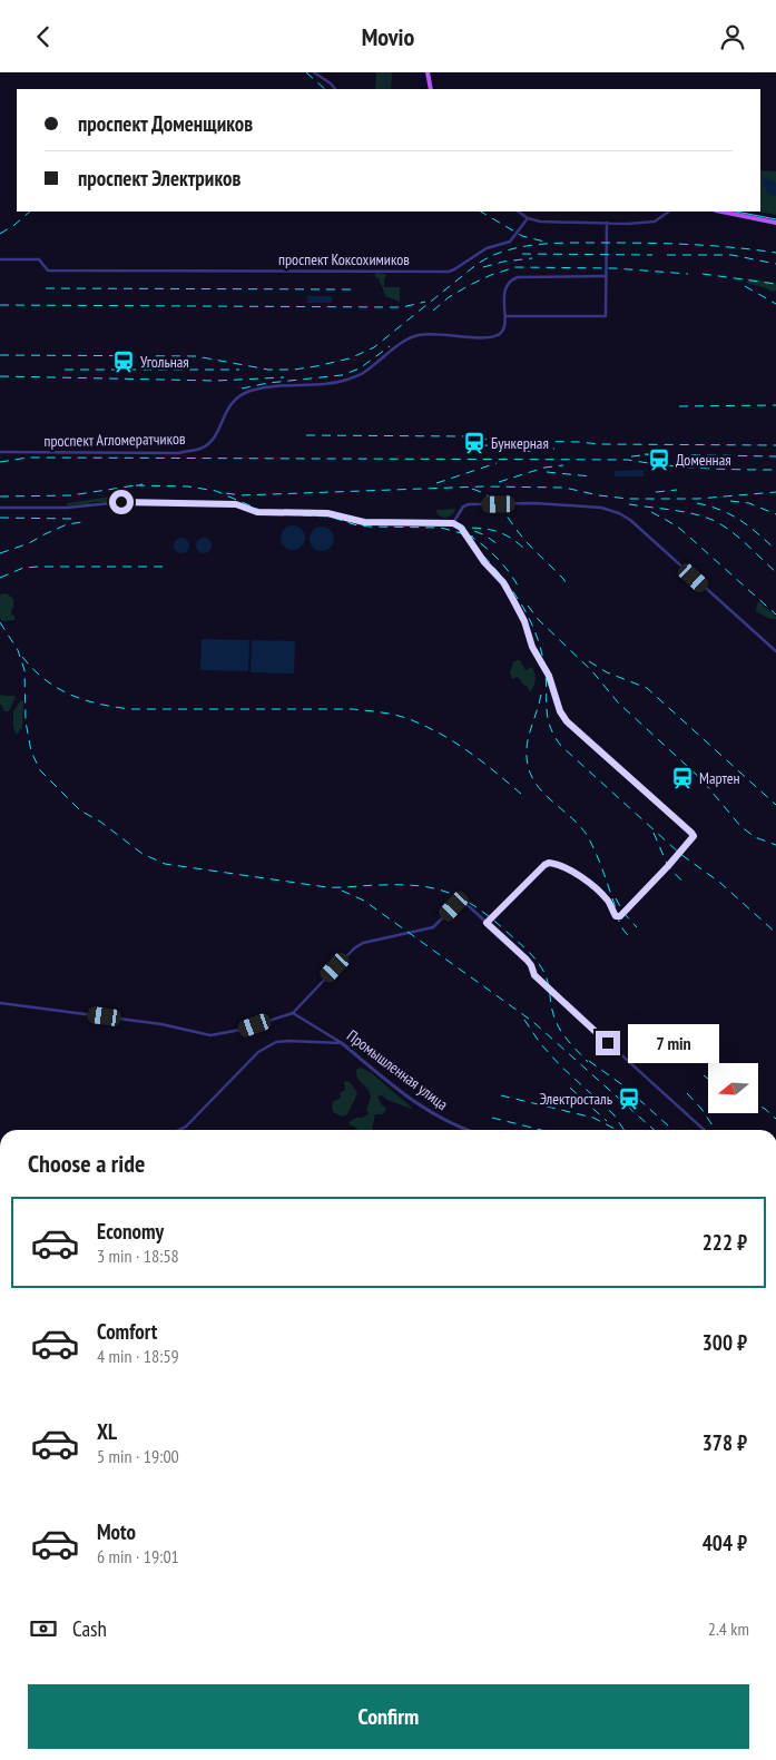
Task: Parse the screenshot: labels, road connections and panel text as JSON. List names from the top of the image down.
{
  "streets": {
    "street": ["проспект Коксохимиков", "проспект Агломератчиков", "Промышленная улица"]
  },
  "places": {
    "station": [
      "Угольная",
      "Бункерная",
      "Доменная",
      "Мартен",
      "Электросталь"
    ]
  },
  "north": "left",
  "page": {
    "header": "Movio",
    "banner": ["проспект Доменщиков", "проспект Электриков"],
    "bubble": "7 min",
    "heading": "Choose a ride",
    "list": [
      {
        "name": "Economy",
        "note": "3 min · 18:58",
        "value": "222 ₽"
      },
      {
        "name": "Comfort",
        "note": "4 min · 18:59",
        "value": "300 ₽"
      },
      {
        "name": "XL",
        "note": "5 min · 19:00",
        "value": "378 ₽"
      },
      {
        "name": "Moto",
        "note": "6 min · 19:01",
        "value": "404 ₽"
      }
    ],
    "pay": ["Cash", "2.4 km"],
    "buttons": "Confirm"
  }
}
